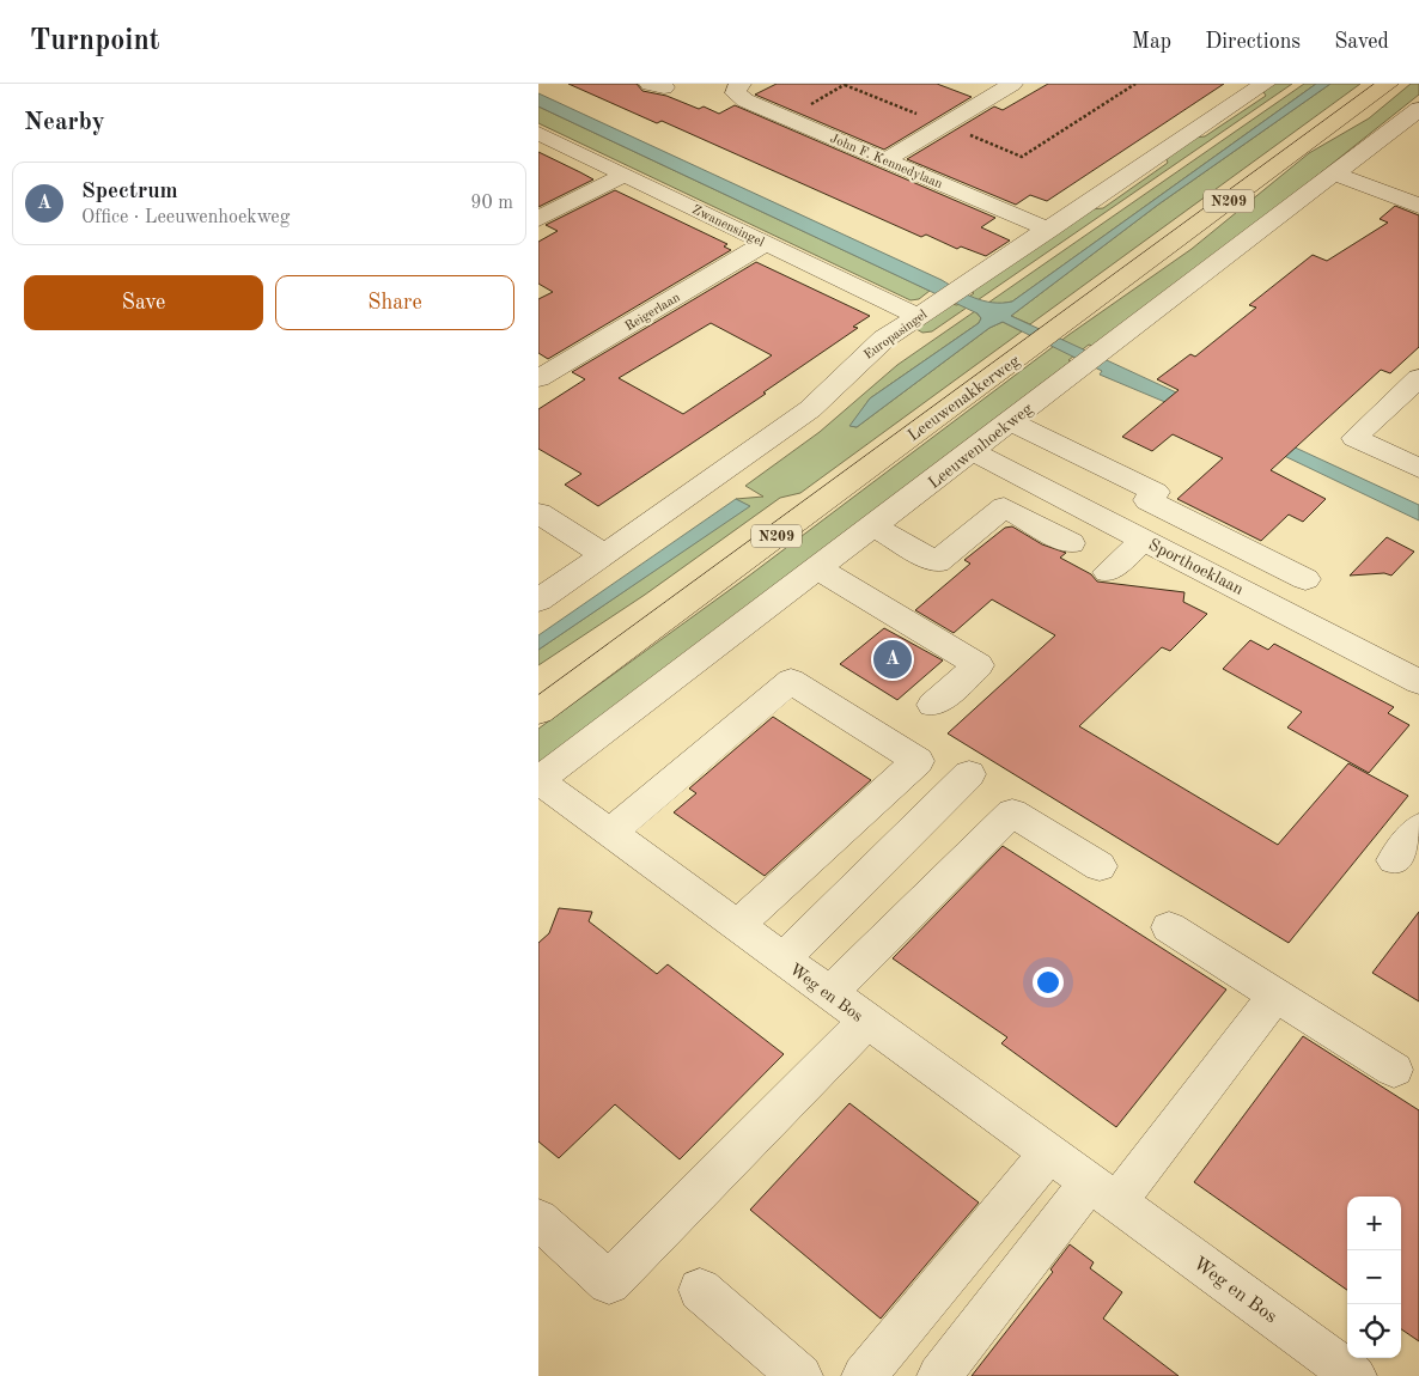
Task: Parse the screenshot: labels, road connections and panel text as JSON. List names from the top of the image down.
{
  "streets": {
    "main road": ["N209", "Leeuwenakkerweg"],
    "street": [
      "John F. Kennedylaan",
      "Zwanensingel",
      "Reigerlaan",
      "Europasingel",
      "Leeuwenhoekweg",
      "Sporthoeklaan",
      "Weg en Bos"
    ]
  },
  "crossings": [
    ["John F. Kennedylaan", "Europasingel"],
    ["Zwanensingel", "Reigerlaan"],
    ["Zwanensingel", "Europasingel"],
    ["Leeuwenhoekweg", "Sporthoeklaan"],
    ["Leeuwenhoekweg", "Weg en Bos"]
  ],
  "page": {
    "header": "Turnpoint",
    "nav": ["Map", "Directions", "Saved"],
    "heading": "Nearby",
    "list": [
      {
        "mark": "A",
        "name": "Spectrum",
        "note": "Office · Leeuwenhoekweg",
        "value": "90 m"
      }
    ],
    "buttons": ["Save", "Share"],
    "pins": "A",
    "map_buttons": ["+", "−"]
  }
}
